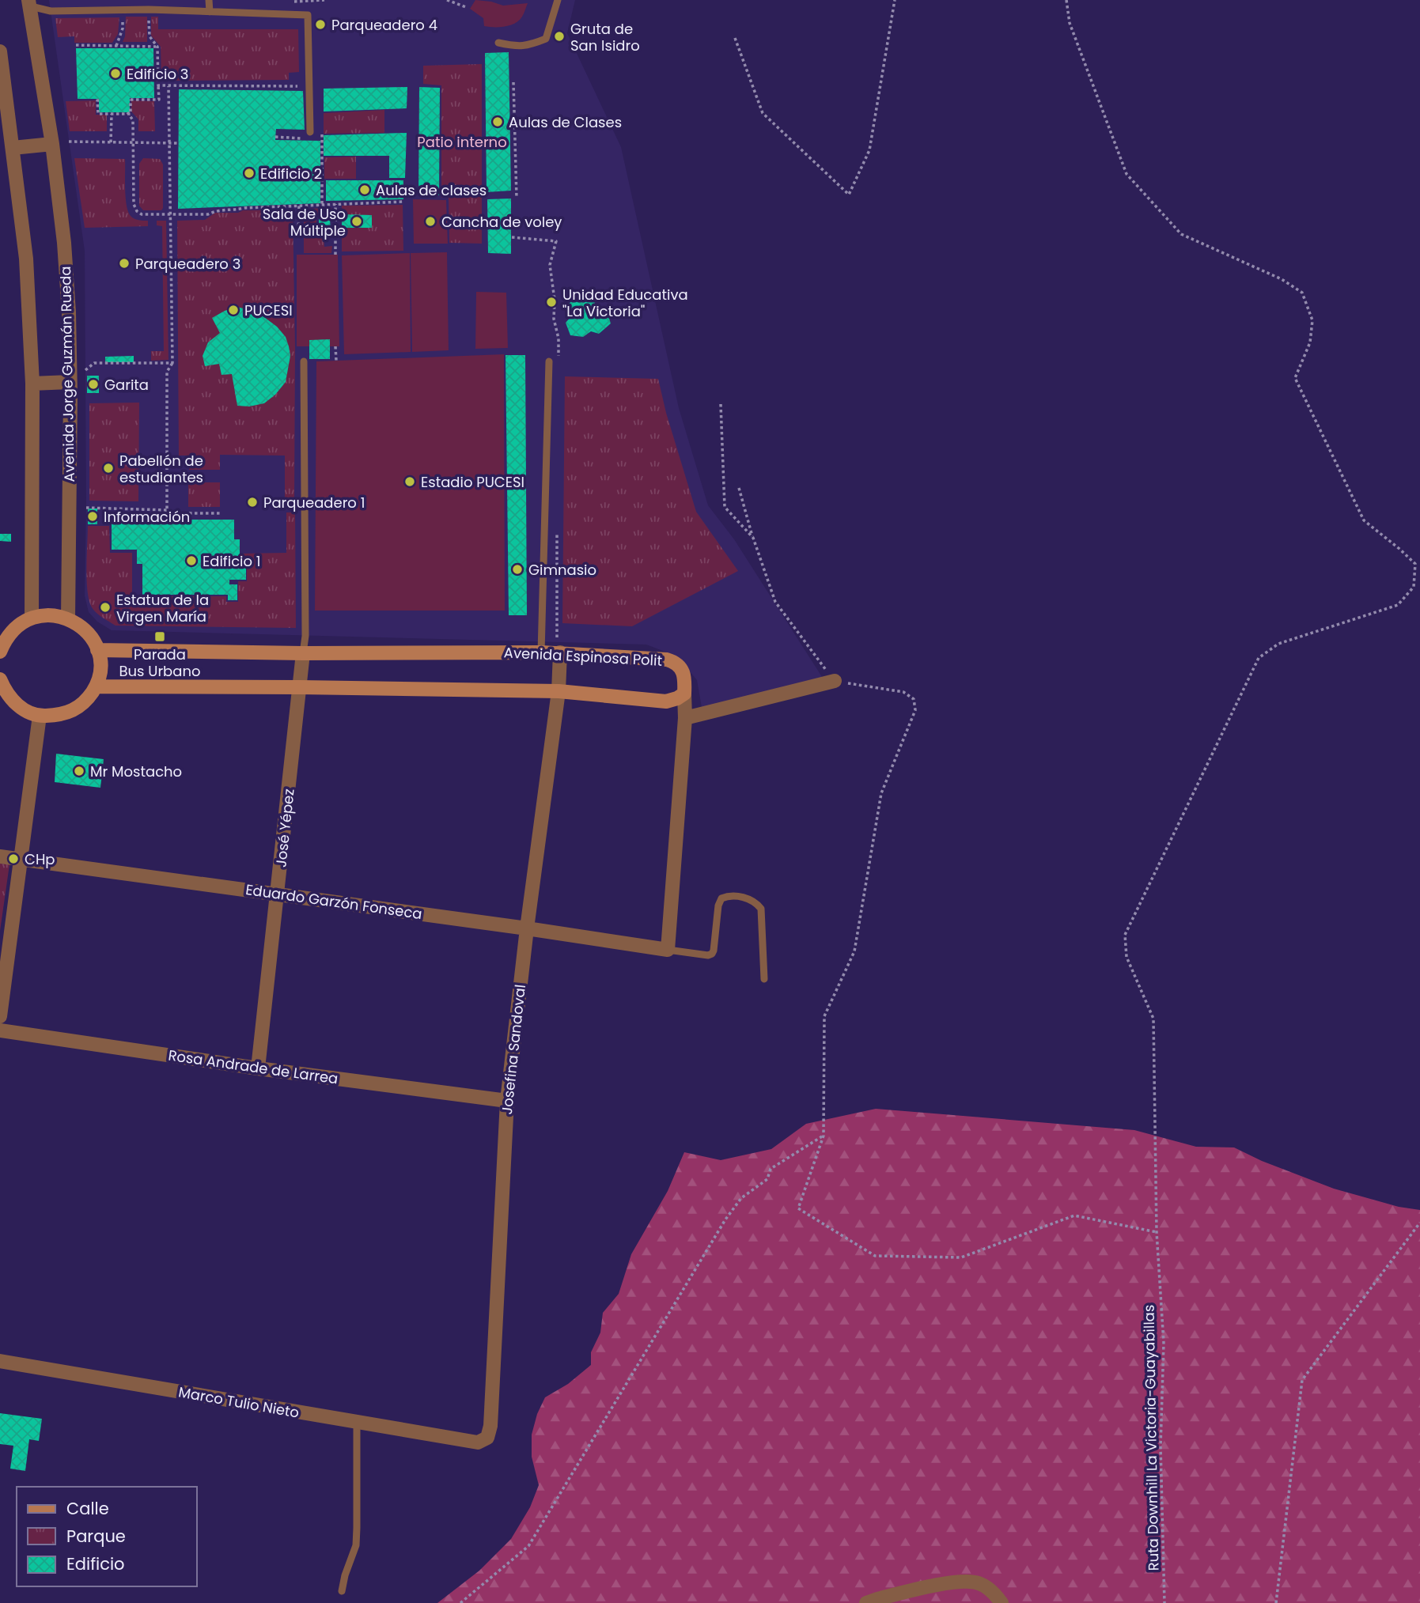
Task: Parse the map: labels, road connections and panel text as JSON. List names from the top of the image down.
{
  "streets": {
    "street": [
      "Avenida Jorge Guzmán Rueda",
      "Avenida Espinosa Polit",
      "José Yépez",
      "Eduardo Garzón Fonseca",
      "Josefina Sandoval",
      "Rosa Andrade de Larrea",
      "Marco Tulio Nieto"
    ],
    "path": ["Ruta Downhill La Victoria-Guayabillas"]
  },
  "crossings": [
    ["Avenida Espinosa Polit", "José Yépez"],
    ["Avenida Espinosa Polit", "Josefina Sandoval"],
    ["José Yépez", "Eduardo Garzón Fonseca"],
    ["José Yépez", "Rosa Andrade de Larrea"],
    ["Eduardo Garzón Fonseca", "Josefina Sandoval"],
    ["Josefina Sandoval", "Rosa Andrade de Larrea"],
    ["Josefina Sandoval", "Marco Tulio Nieto"]
  ],
  "parks": ["Patio interno"],
  "places": {
    "other": [
      "Parqueadero 4",
      "Gruta de San Isidro",
      "Edificio 3",
      "Aulas de Clases",
      "Edificio 2",
      "Aulas de clases",
      "Sala de Uso Múltiple",
      "Cancha de voley",
      "Parqueadero 3",
      "Unidad Educativa \"La Victoria\"",
      "PUCESI",
      "Garita",
      "Pabellón de estudiantes",
      "Estadio PUCESI",
      "Parqueadero 1",
      "Información",
      "Edificio 1",
      "Gimnasio",
      "Estatua de la Virgen María",
      "Mr Mostacho",
      "CHp"
    ],
    "transit": ["Parada Bus Urbano"]
  },
  "legend": ["Calle", "Parque", "Edificio"]
}
